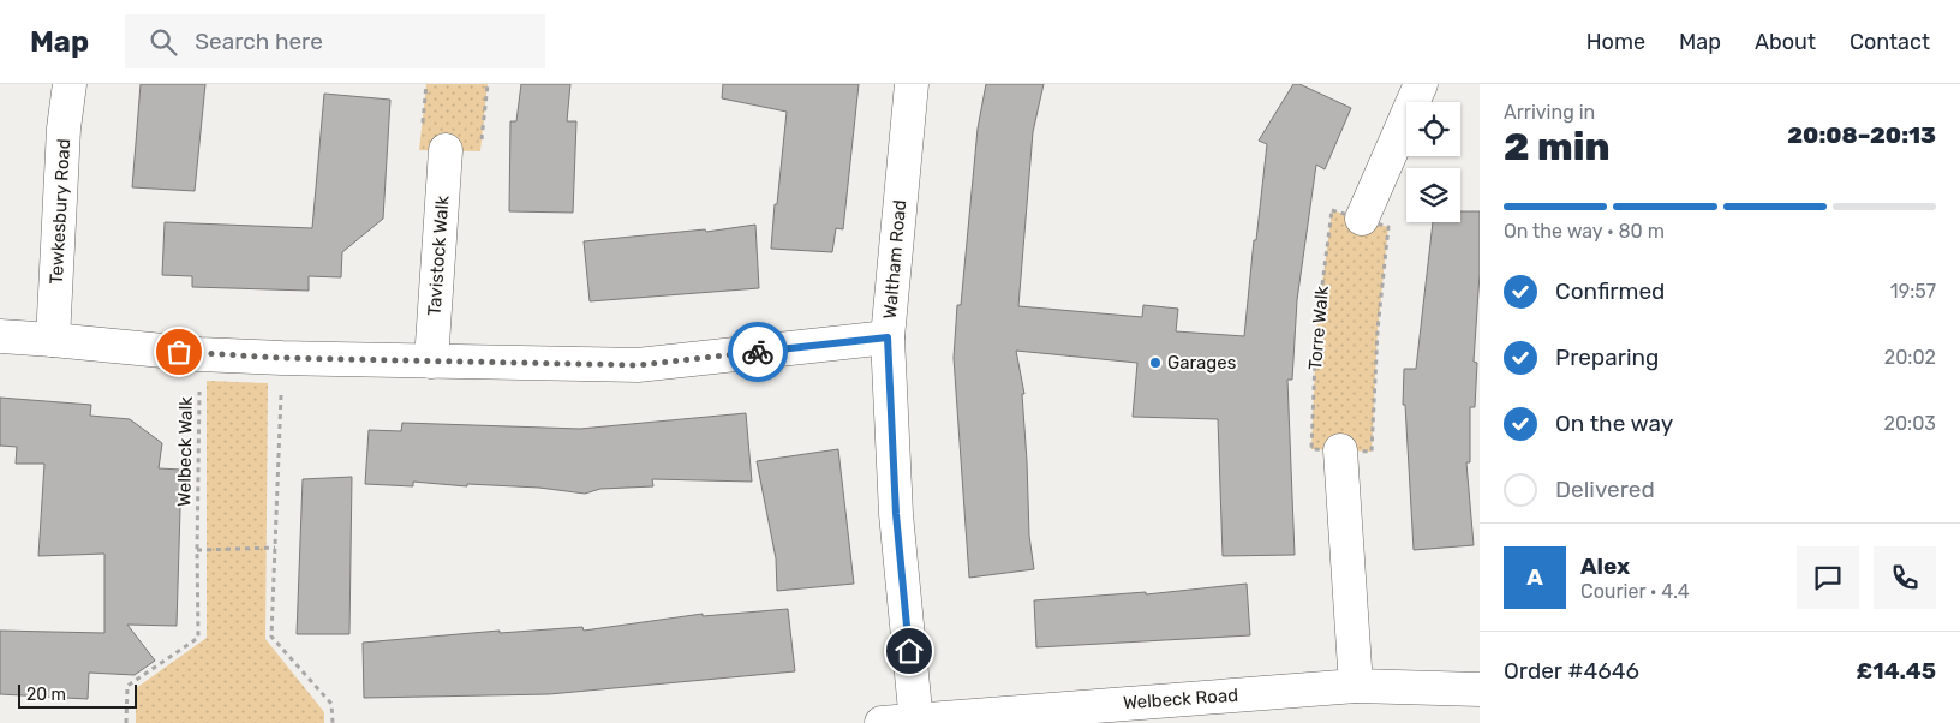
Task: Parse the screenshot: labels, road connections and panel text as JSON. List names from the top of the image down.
{
  "streets": {
    "street": [
      "Tewkesbury Road",
      "Tavistock Walk",
      "Waltham Road",
      "Welbeck Road"
    ],
    "path": ["Torre Walk", "Welbeck Walk"]
  },
  "crossings": [
    ["Waltham Road", "Welbeck Road"]
  ],
  "places": ["Garages"],
  "scale_bar": "20 m",
  "page": {
    "header": "Map",
    "search": "Search here",
    "nav": [
      "Home",
      "Map",
      "About",
      "Contact"
    ],
    "heading": ["2 min", "Arriving in", "20:08–20:13"],
    "panel": [
      "Alex",
      "Courier · 4.4",
      "Order #4646",
      "£14.45"
    ],
    "bar": "On the way · 80 m",
    "list": [
      ["Confirmed", "19:57"],
      ["Preparing", "20:02"],
      ["On the way", "20:03"],
      "Delivered"
    ],
    "round": "A",
    "scale": "20 m"
  }
}
